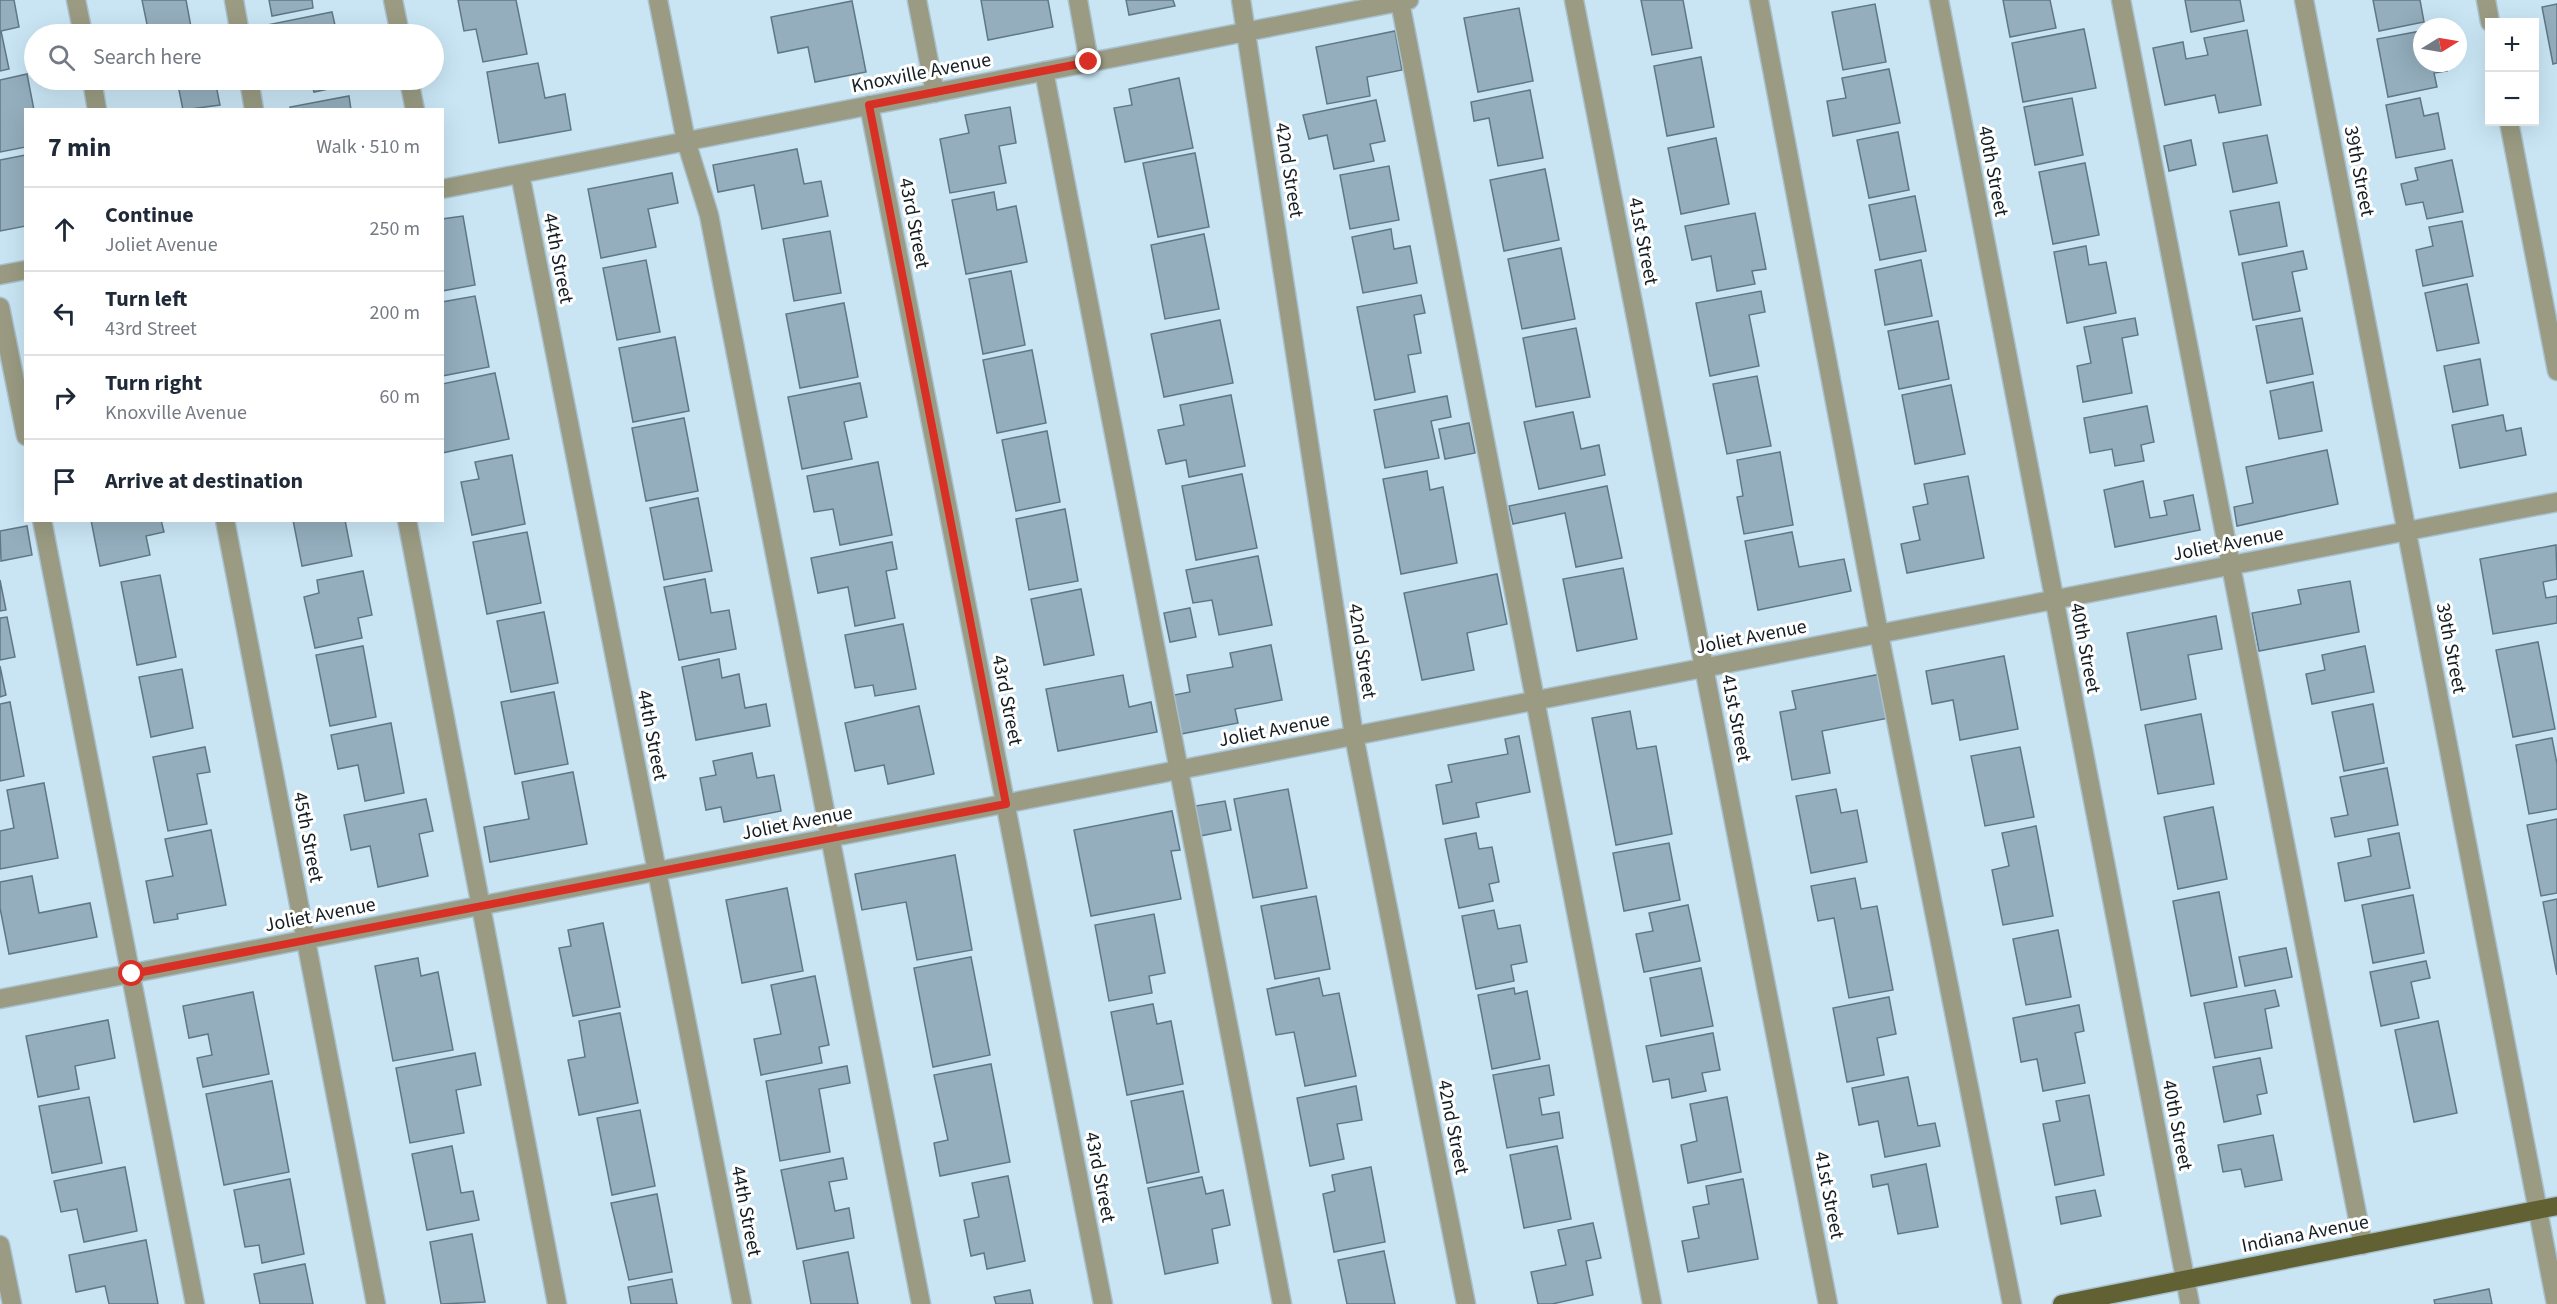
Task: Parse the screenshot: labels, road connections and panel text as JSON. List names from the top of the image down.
{
  "streets": {
    "main road": ["Indiana Avenue"],
    "street": [
      "Knoxville Avenue",
      "42nd Street",
      "40th Street",
      "39th Street",
      "43rd Street",
      "41st Street",
      "44th Street",
      "Joliet Avenue",
      "45th Street"
    ]
  },
  "crossings": [
    ["Knoxville Avenue", "42nd Street"],
    ["Knoxville Avenue", "43rd Street"],
    ["Knoxville Avenue", "44th Street"],
    ["42nd Street", "Joliet Avenue"],
    ["40th Street", "Joliet Avenue"],
    ["40th Street", "Indiana Avenue"],
    ["39th Street", "Joliet Avenue"],
    ["39th Street", "Indiana Avenue"],
    ["43rd Street", "Joliet Avenue"],
    ["41st Street", "Joliet Avenue"],
    ["44th Street", "Joliet Avenue"],
    ["Joliet Avenue", "45th Street"]
  ],
  "north": "right",
  "page": {
    "map_buttons": ["+", "−"],
    "search": "Search here",
    "heading": ["7 min", "Walk · 510 m"],
    "list": [
      ["Continue", "Joliet Avenue", "250 m"],
      ["Turn left", "43rd Street", "200 m"],
      ["Turn right", "Knoxville Avenue", "60 m"],
      "Arrive at destination"
    ]
  }
}
